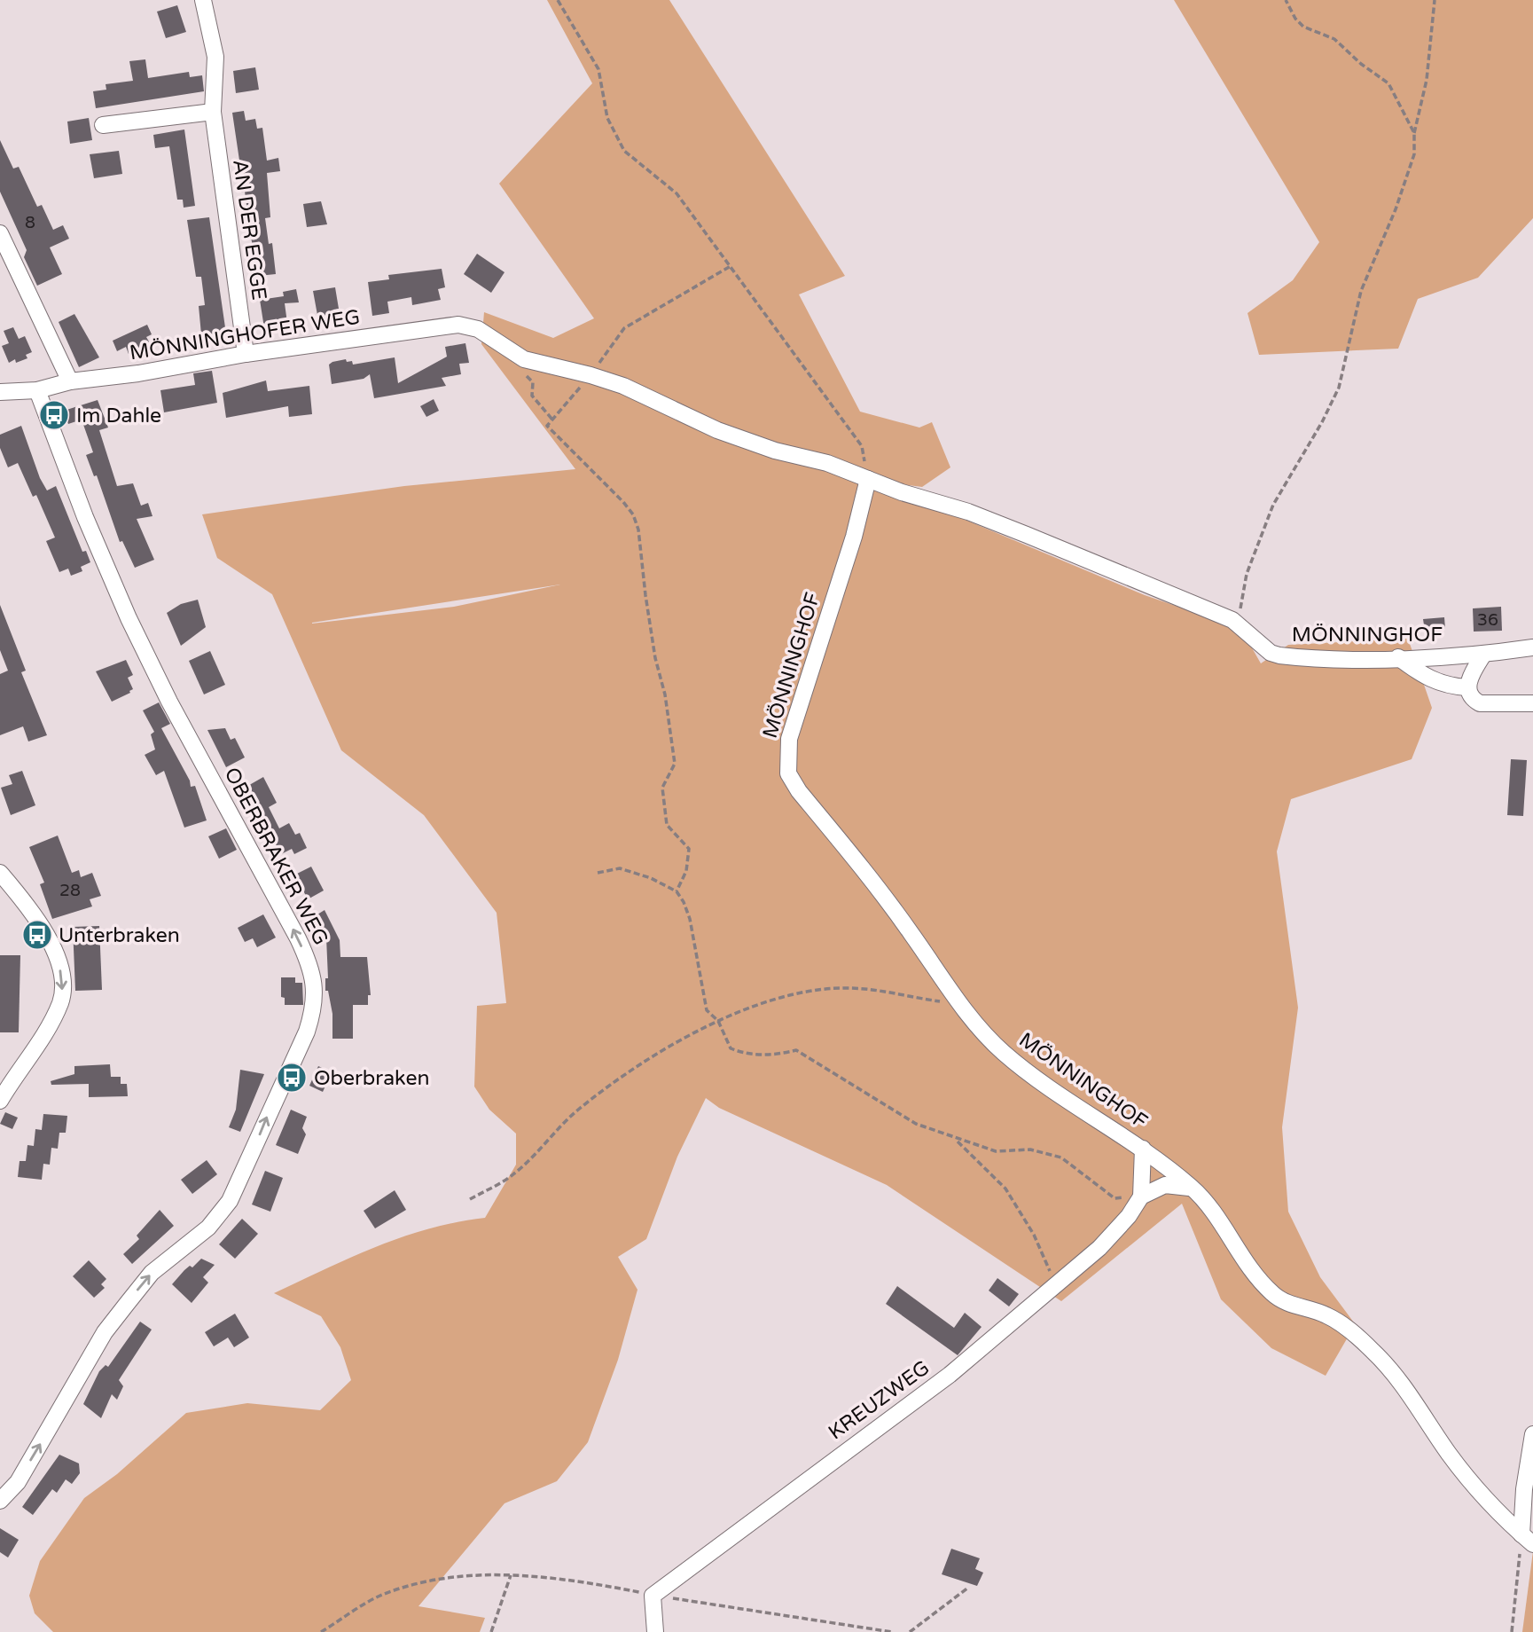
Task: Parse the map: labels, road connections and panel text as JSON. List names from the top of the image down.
{
  "streets": {
    "street": [
      "AN DER EGGE",
      "MÖNNINGHOFER WEG",
      "MÖNNINGHOF",
      "OBERBRAKER WEG",
      "KREUZWEG"
    ]
  },
  "crossings": [
    ["AN DER EGGE", "MÖNNINGHOFER WEG"],
    ["MÖNNINGHOFER WEG", "MÖNNINGHOF"],
    ["MÖNNINGHOFER WEG", "OBERBRAKER WEG"]
  ],
  "one_way": ["OBERBRAKER WEG"],
  "places": {
    "bus stop": ["Im Dahle", "Unterbraken", "Oberbraken"]
  },
  "house_numbers": ["8", "36", "28"]
}
